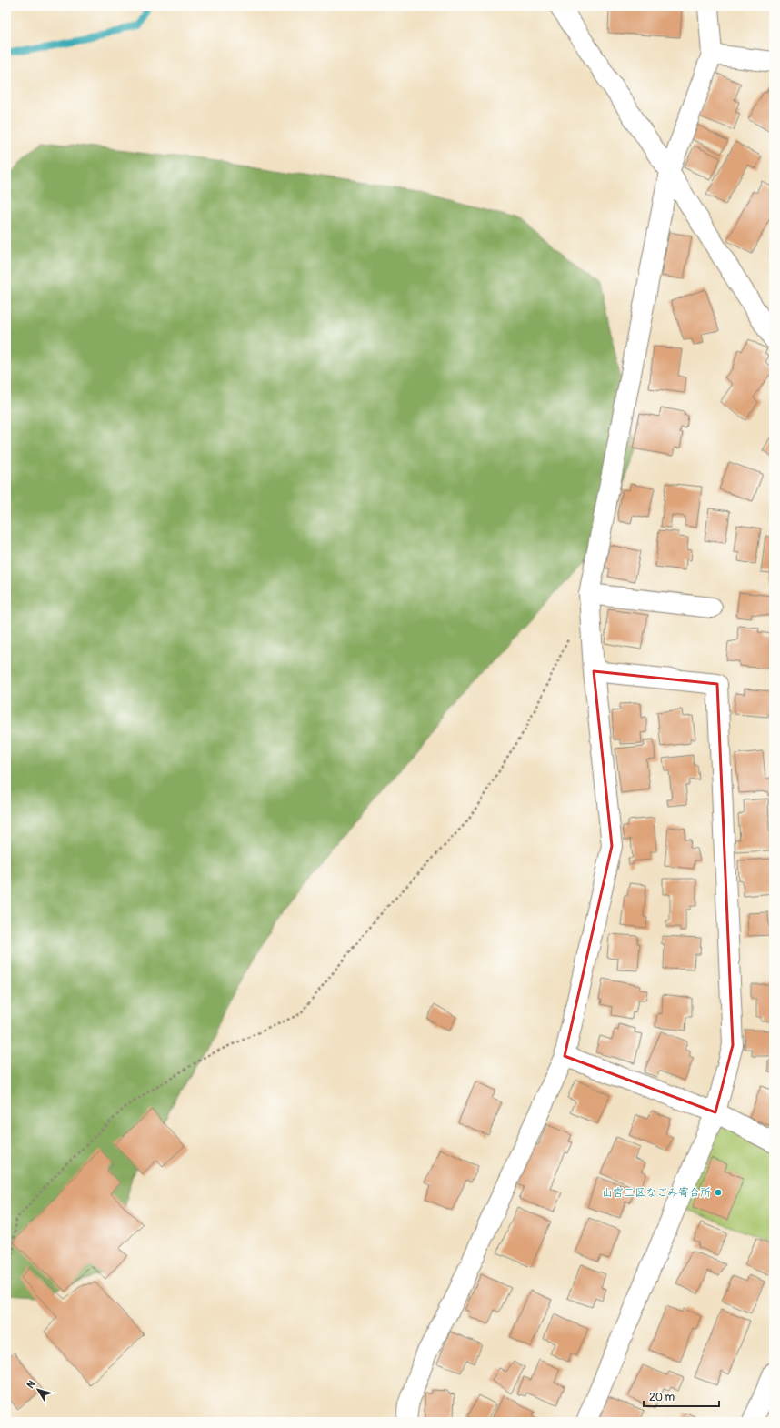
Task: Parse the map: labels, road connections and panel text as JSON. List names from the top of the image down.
{
  "places": ["山宮三区なごみ寄合所"],
  "scale_bar": "20 m",
  "north": "top left"
}
